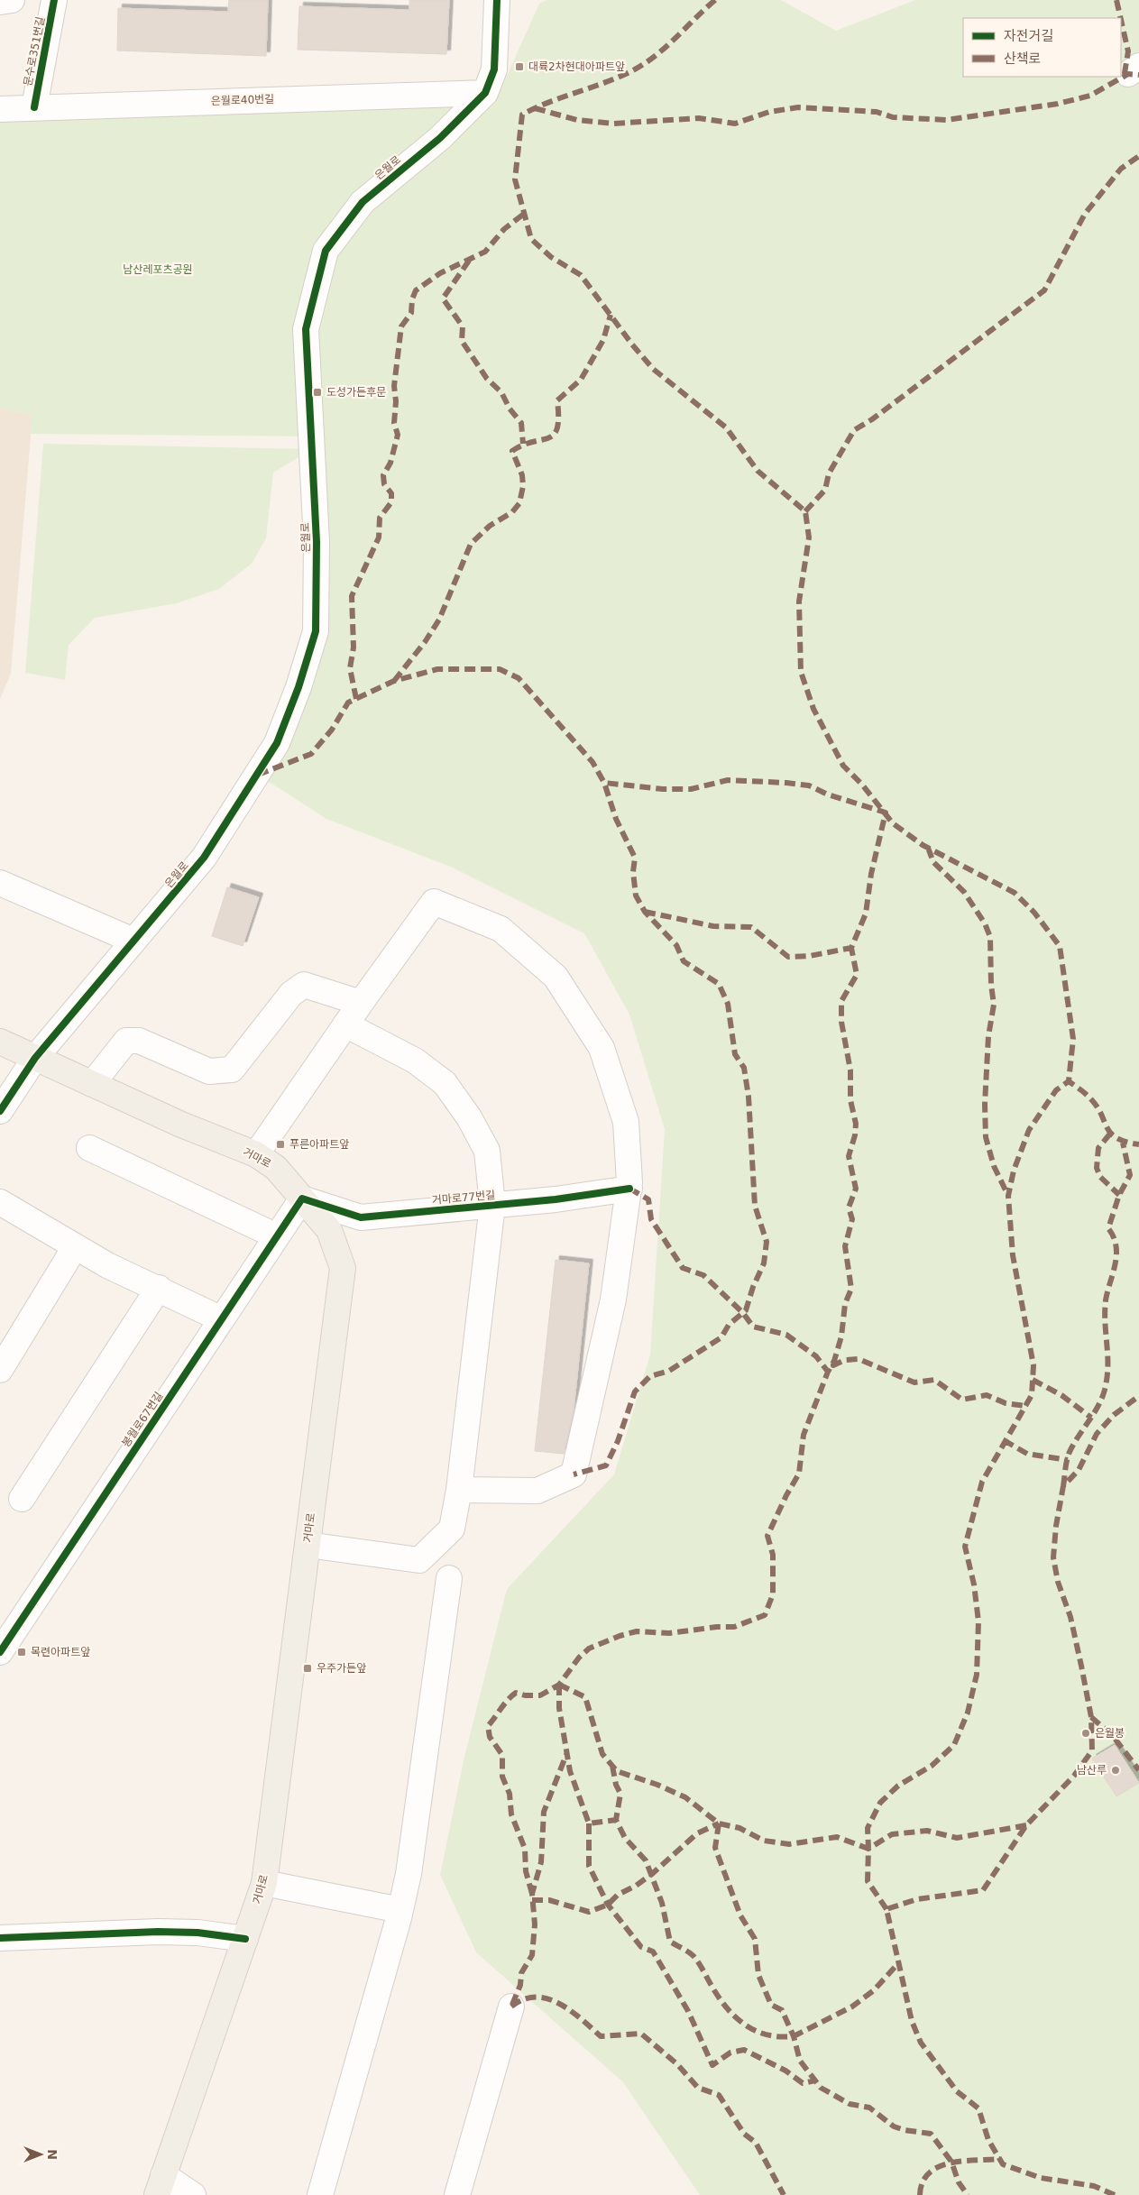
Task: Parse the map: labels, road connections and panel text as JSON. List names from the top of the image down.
{
  "streets": {
    "main road": ["거마로"],
    "street": [
      "문수로351번길",
      "은월로40번길",
      "은월로",
      "거마로77번길",
      "봉월로67번길"
    ]
  },
  "crossings": [
    ["문수로351번길", "은월로40번길"],
    ["은월로40번길", "은월로"],
    ["은월로", "거마로"],
    ["거마로", "거마로77번길"],
    ["거마로", "봉월로67번길"],
    ["거마로77번길", "봉월로67번길"]
  ],
  "parks": ["남산레포츠공원"],
  "places": {
    "transit": [
      "대륙2차현대아파트앞",
      "도성가든후문",
      "푸른아파트앞",
      "목련아파트앞",
      "우주가든앞"
    ],
    "other": ["은월봉", "남산루"]
  },
  "legend": ["자전거길", "산책로"],
  "north": "right"
}
